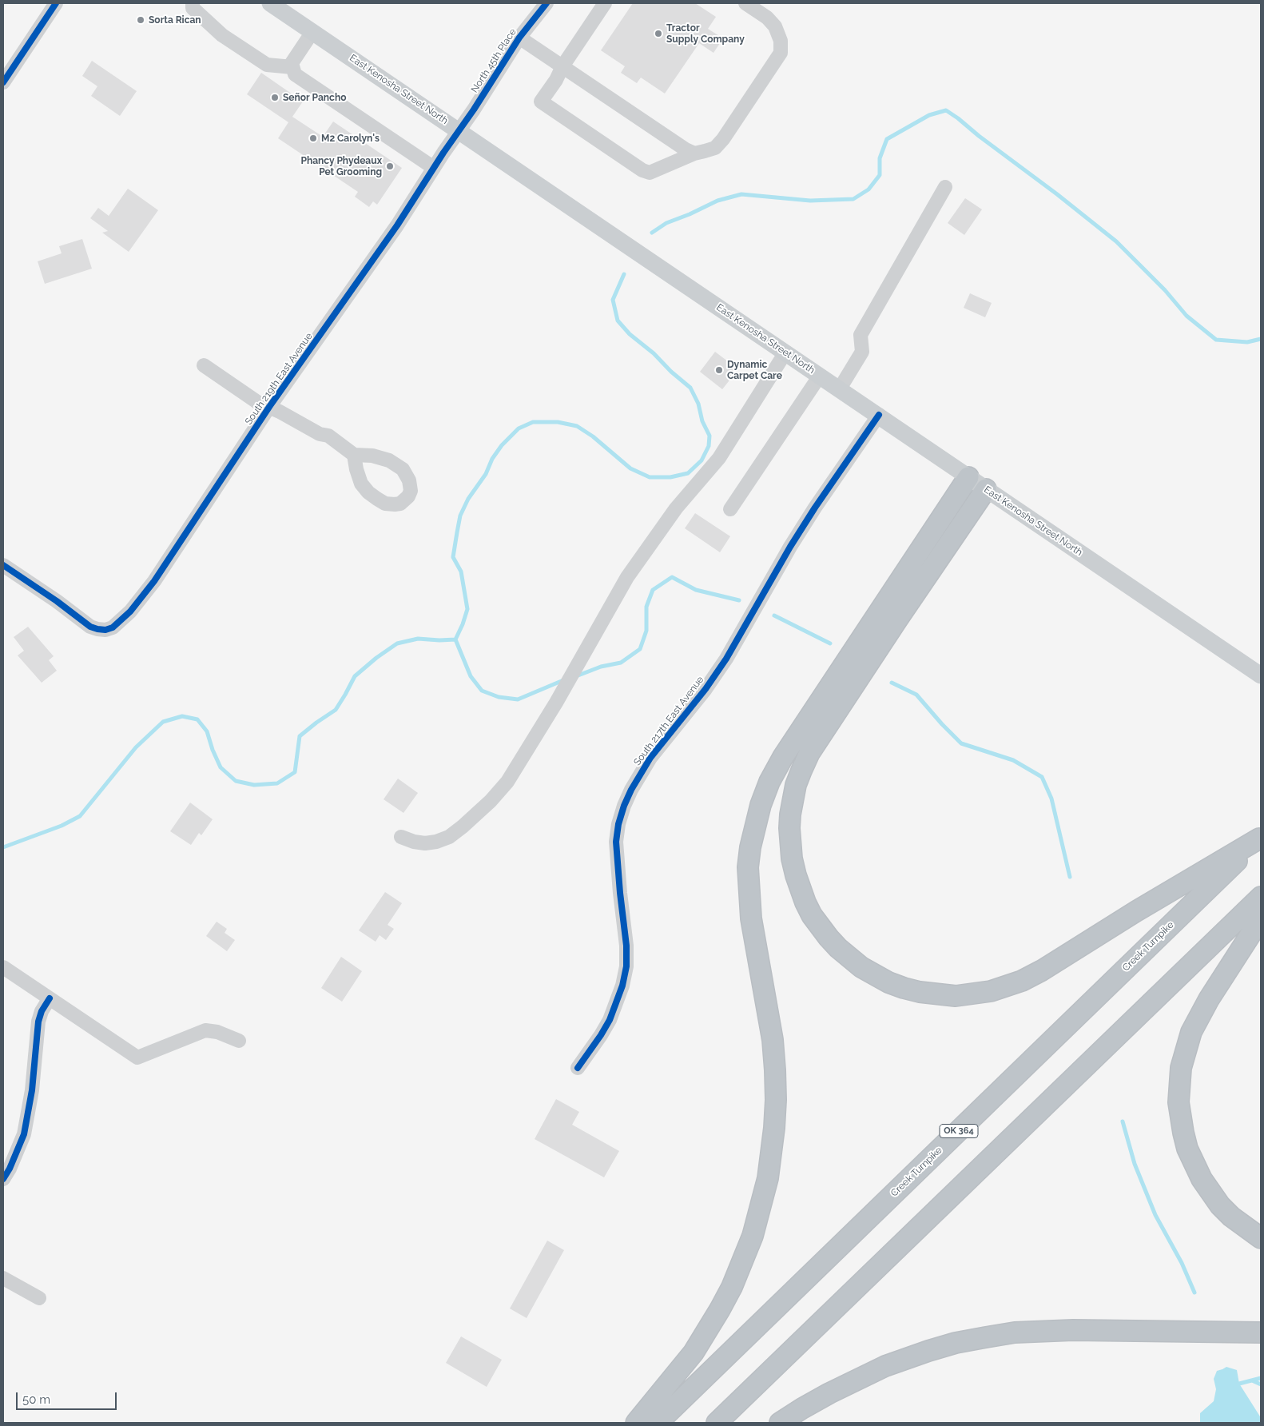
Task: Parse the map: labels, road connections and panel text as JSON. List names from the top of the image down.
{
  "streets": {
    "highway": ["Creek Turnpike", "OK 364"],
    "main road": ["East Kenosha Street North"],
    "street": ["North 45th Place", "South 219th East Avenue", "South 217th East Avenue"]
  },
  "crossings": [
    ["North 45th Place", "East Kenosha Street North"],
    ["North 45th Place", "South 219th East Avenue"],
    ["East Kenosha Street North", "South 219th East Avenue"],
    ["East Kenosha Street North", "South 217th East Avenue"]
  ],
  "places": [
    "Sorta Rican",
    "Tractor Supply Company",
    "Señor Pancho",
    "M2 Carolyn's",
    "Phancy Phydeaux Pet Grooming",
    "Dynamic Carpet Care"
  ],
  "scale_bar": "50 m"
}
